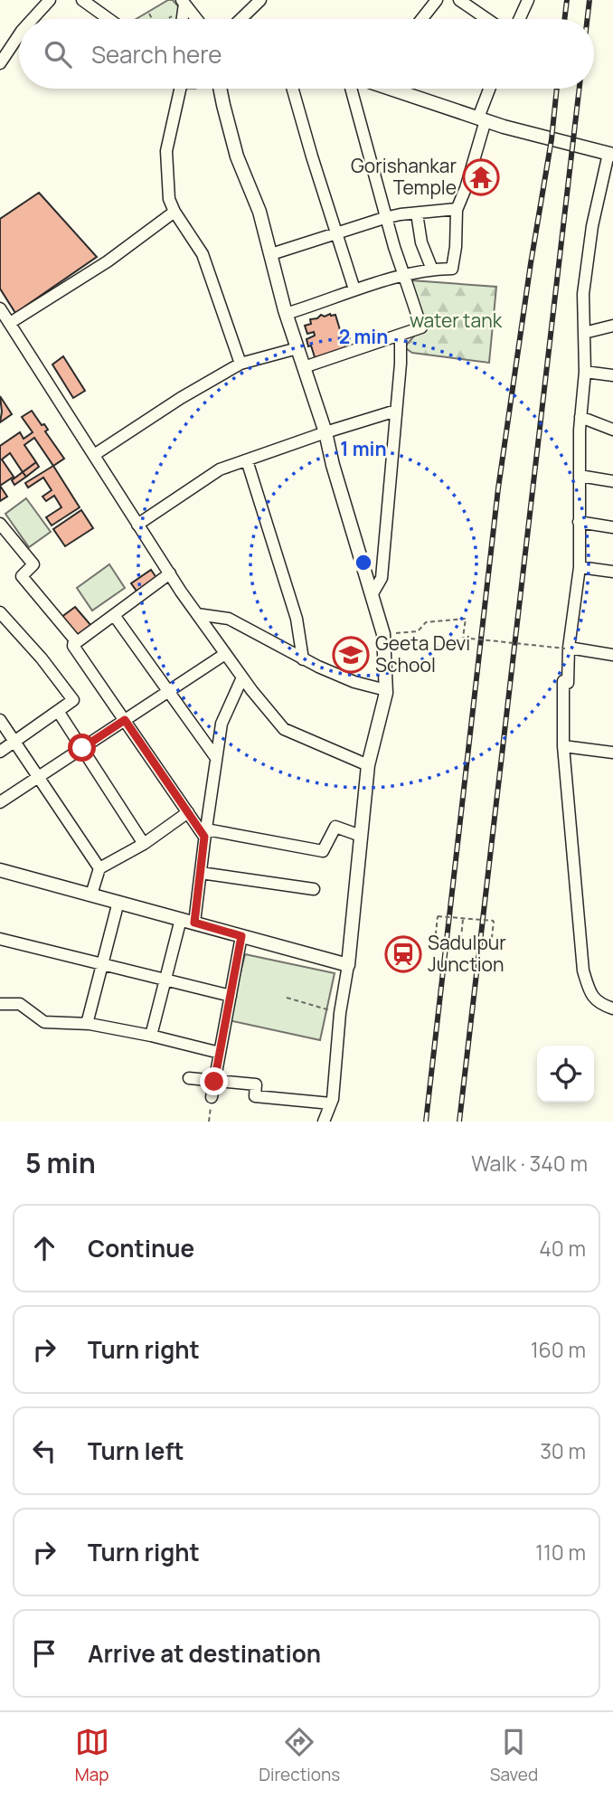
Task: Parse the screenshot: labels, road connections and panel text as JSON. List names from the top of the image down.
{
  "parks": ["water tank"],
  "places": {
    "temple": ["Gorishankar Temple"],
    "school or university": ["Geeta Devi School"],
    "station": ["Sadulpur Junction"]
  },
  "page": {
    "search": "Search here",
    "heading": ["5 min", "Walk · 340 m"],
    "list": [
      ["Continue", "40 m"],
      ["Turn right", "160 m"],
      ["Turn left", "30 m"],
      ["Turn right", "110 m"],
      "Arrive at destination"
    ],
    "nav": ["Map", "Directions", "Saved"]
  },
  "rings": ["2 min", "1 min"]
}
